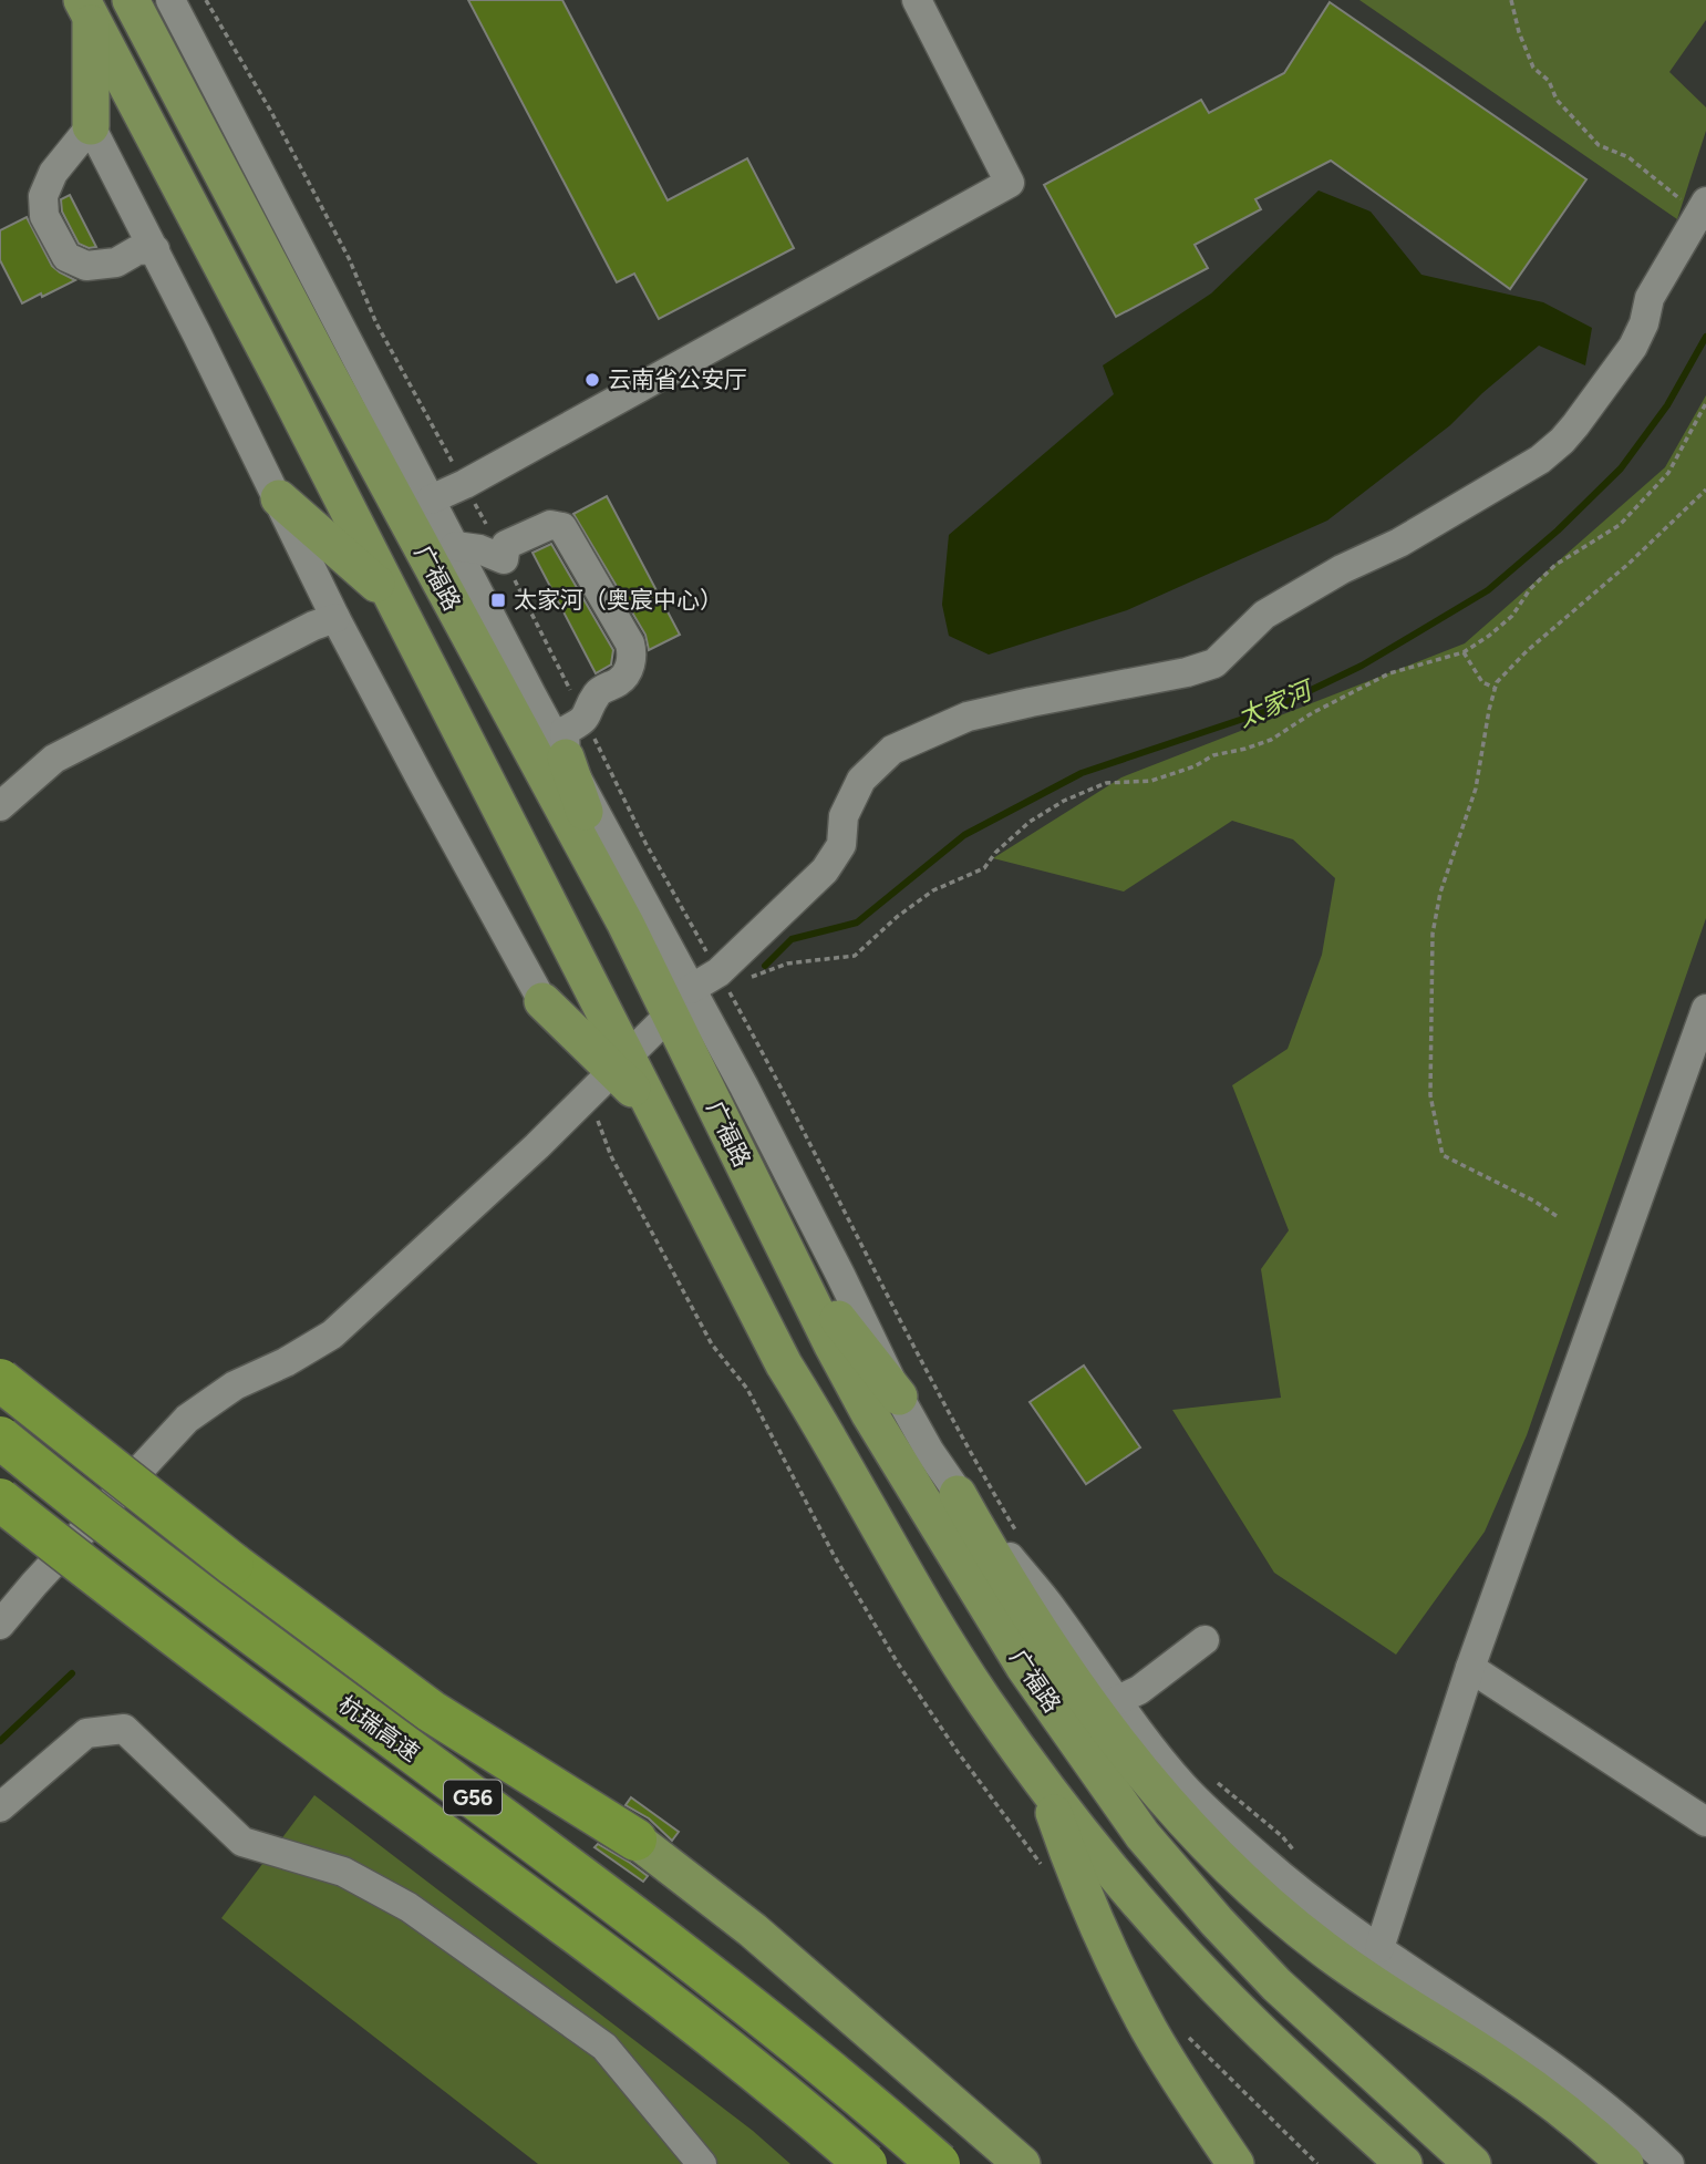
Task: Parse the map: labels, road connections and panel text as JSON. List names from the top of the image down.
{
  "streets": {
    "highway": ["杭瑞高速", "G56"],
    "main road": ["广福路"]
  },
  "water": ["太家河"],
  "places": {
    "other": ["云南省公安厅"],
    "transit": ["太家河（奥宸中心）"]
  }
}
